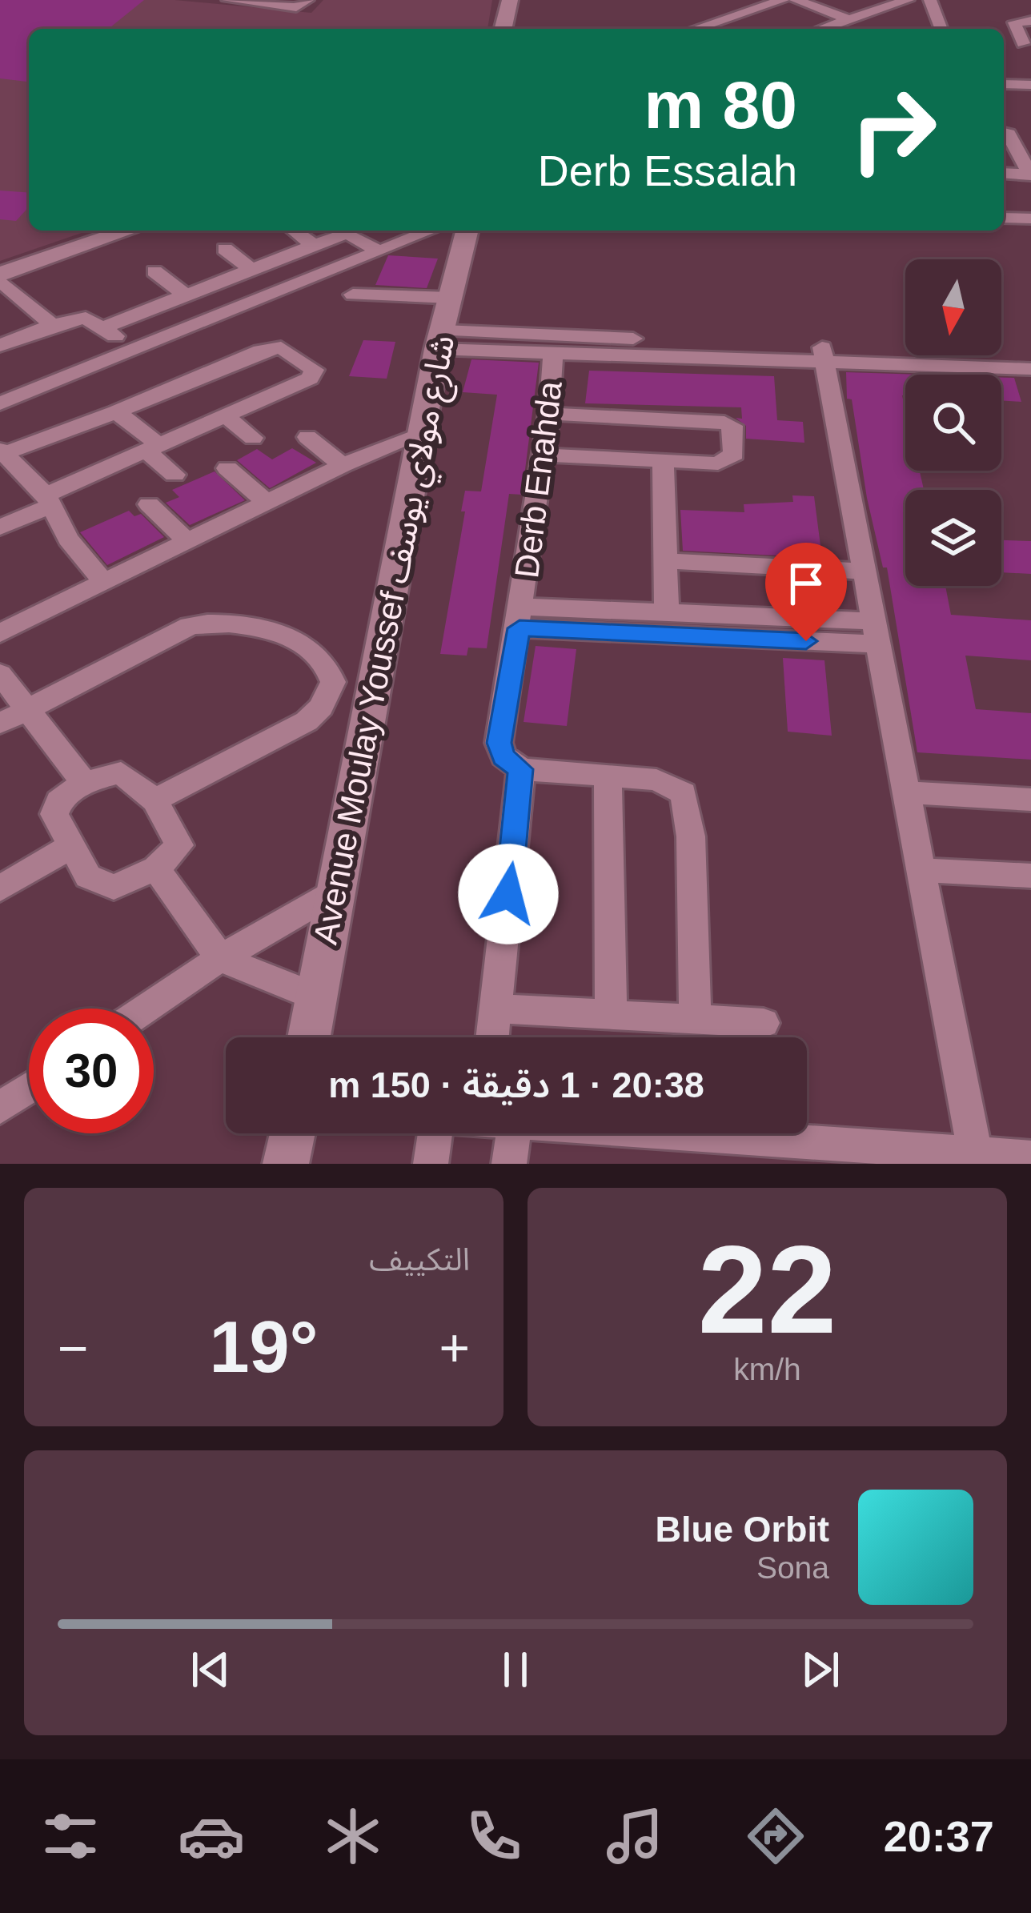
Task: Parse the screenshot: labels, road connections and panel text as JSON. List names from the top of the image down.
{
  "streets": {
    "street": ["Derb Enahda", "Avenue Moulay Youssef شارع مولاي يوسف"]
  },
  "north": "bottom",
  "page": {
    "turn": ["80 m", "Derb Essalah"],
    "limit": "30",
    "trip": "20:38 · 1 دقيقة · 150 m",
    "tile": [
      ["22", "km/h"],
      "التكييف"
    ],
    "heat": ["−", "19°", "+"],
    "song": ["Blue Orbit", "Sona"],
    "tabs": "20:37"
  }
}
